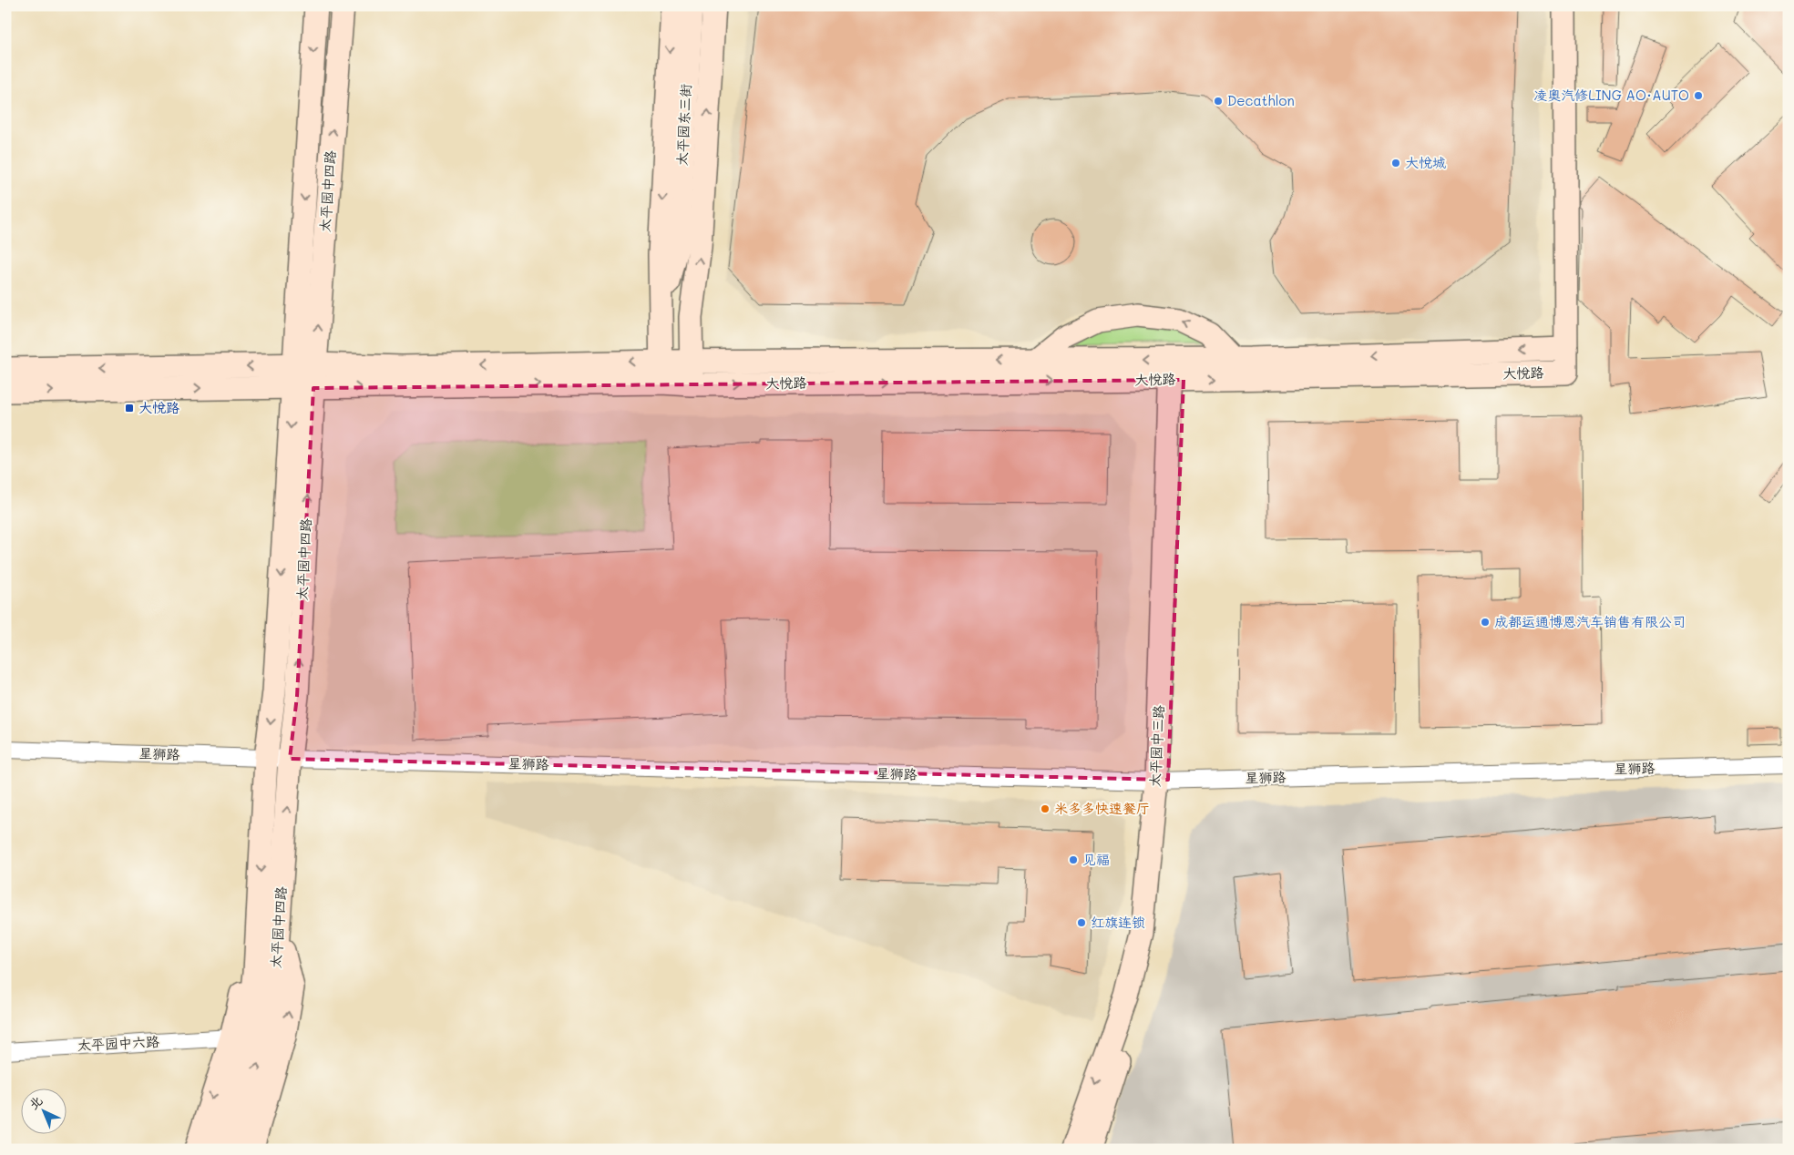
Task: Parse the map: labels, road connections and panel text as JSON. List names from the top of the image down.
{
  "streets": {
    "street": [
      "太平园东三街",
      "太平园中四路",
      "大悦路",
      "太平园中三路",
      "星狮路",
      "太平园中六路"
    ]
  },
  "crossings": [
    ["太平园中四路", "大悦路"],
    ["太平园中四路", "星狮路"],
    ["大悦路", "太平园中三路"],
    ["太平园中三路", "星狮路"]
  ],
  "places": {
    "other": [
      "凌奥汽修LING AO·AUTO",
      "Decathlon",
      "大悦城",
      "成都运通博恩汽车销售有限公司",
      "米多多快速餐厅",
      "见福",
      "红旗连锁"
    ],
    "transit": ["大悦路"]
  },
  "north": "top left"
}
